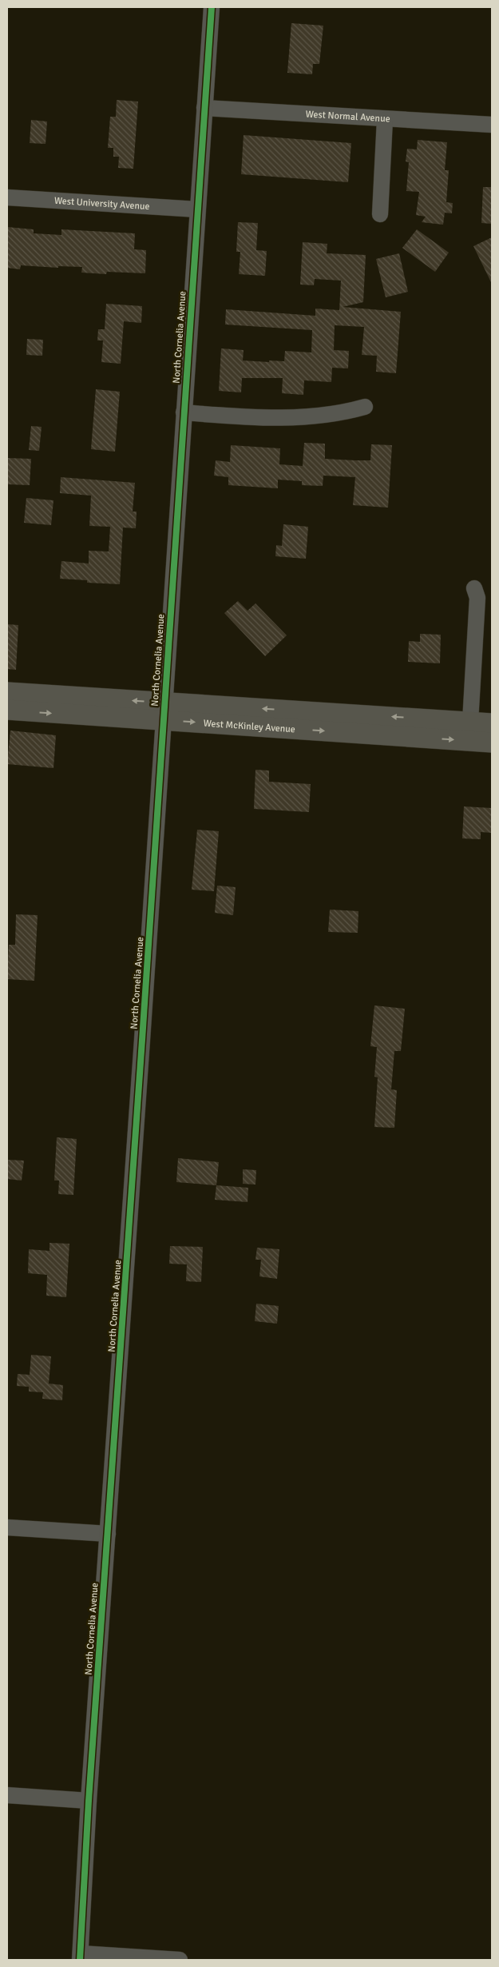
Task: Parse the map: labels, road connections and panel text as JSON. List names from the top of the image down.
{
  "streets": {
    "main road": ["West McKinley Avenue"],
    "street": ["West Normal Avenue", "West University Avenue", "North Cornelia Avenue"]
  },
  "crossings": [
    ["West Normal Avenue", "North Cornelia Avenue"],
    ["West University Avenue", "North Cornelia Avenue"],
    ["North Cornelia Avenue", "West McKinley Avenue"]
  ]
}
